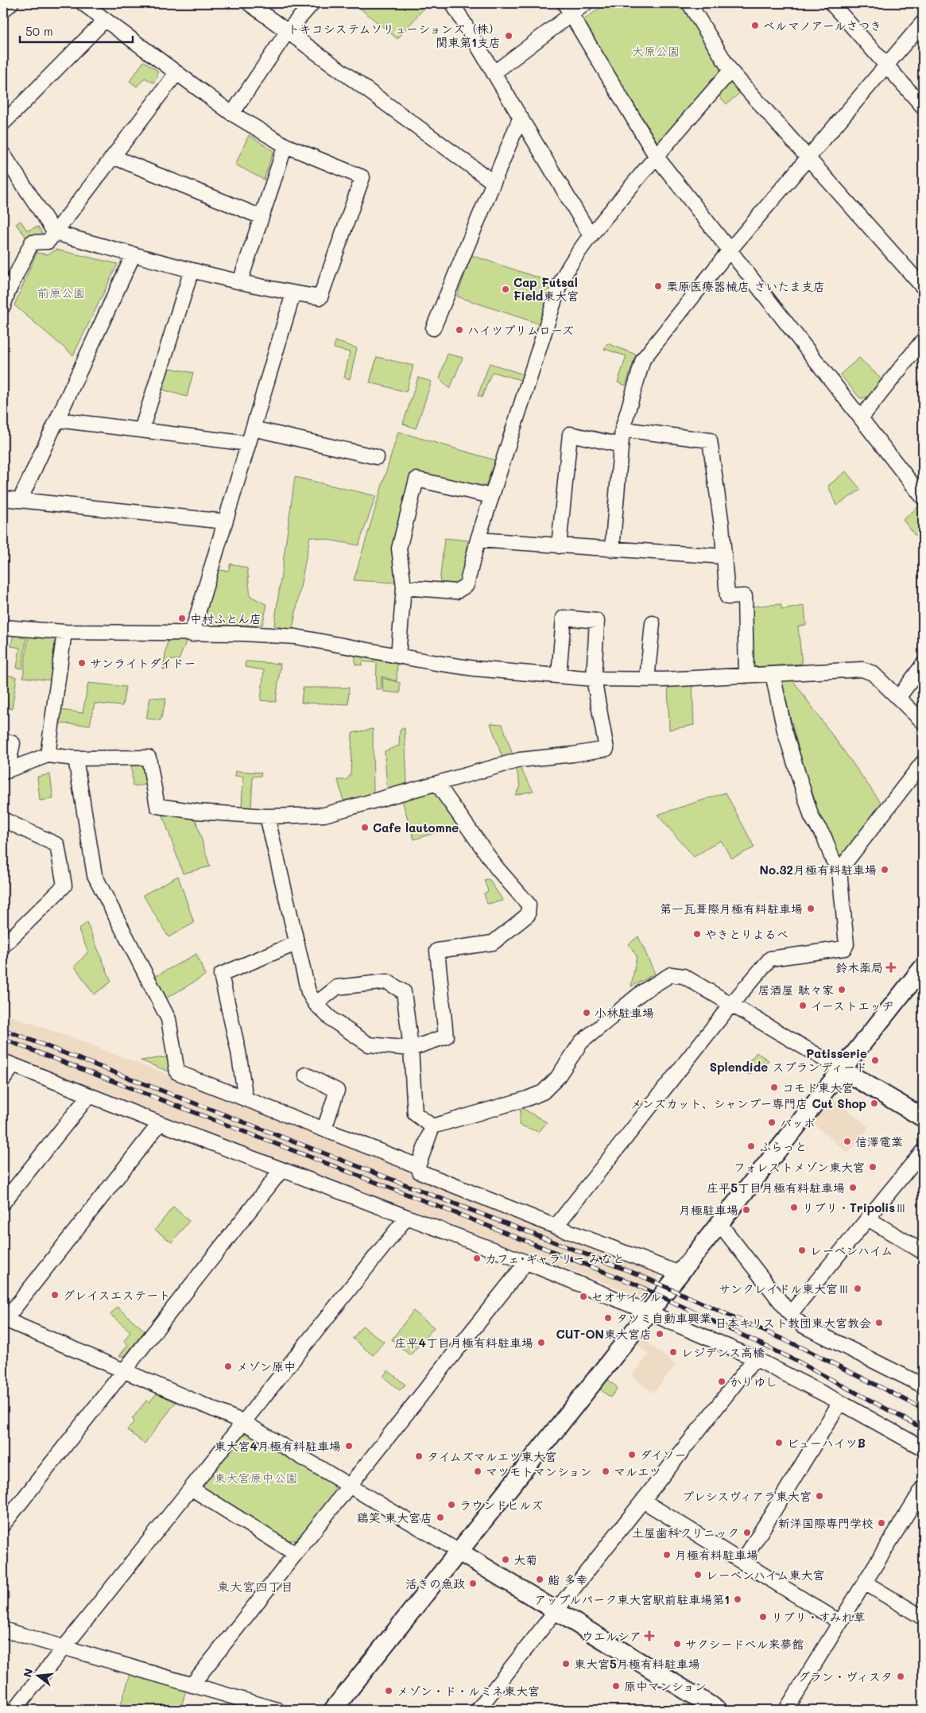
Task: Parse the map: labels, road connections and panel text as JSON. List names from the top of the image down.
{
  "districts": ["東大宮四丁目"],
  "parks": ["大原公園", "前原公園", "東大宮原中公園"],
  "places": {
    "other": [
      "ベルマノアールさつき",
      "トキコシステムソリューションズ（株） 関東第1支店",
      "栗原医療器械店 さいたま支店",
      "Cap Futsal Field東大宮",
      "ハイツプリムローズ",
      "中村ふとん店",
      "サンライトダイドー",
      "Cafe lautomne",
      "No.32月極有料駐車場",
      "第一瓦葺際月極有料駐車場",
      "やきとりよるべ",
      "居酒屋 駄々家",
      "イーストエッヂ",
      "小林駐車場",
      "Patisserie Splendide スプランディード",
      "コモド東大宮",
      "メンズカット、シャンプー専門店 Cut Shop",
      "バッボ",
      "信澤電業",
      "ふらっと",
      "フォレストメゾン東大宮",
      "庄平5丁目月極有料駐車場",
      "リブリ・TripolisⅢ",
      "月極駐車場",
      "レーベンハイム",
      "カフェ･ギャラリー みなと",
      "サンクレイドル東大宮Ⅲ",
      "グレイスエステート",
      "セオサイクル",
      "タツミ自動車興業",
      "日本キリスト教団東大宮教会",
      "CUT-ON東大宮店",
      "庄平4丁目月極有料駐車場",
      "レジデンス高橋",
      "メゾン原中",
      "かりゆし",
      "ビューハイツB",
      "東大宮4月極有料駐車場",
      "ダイソー",
      "タイムズマルエツ東大宮",
      "マツモトマンション",
      "マルエツ",
      "プレシスヴィアラ東大宮",
      "ラウンドヒルズ",
      "鶏笑 東大宮店",
      "新洋国際専門学校",
      "土屋歯科クリニック",
      "月極有料駐車場",
      "大菊",
      "レーベンハイム東大宮",
      "鮨 多幸",
      "活きの魚政",
      "アップルパーク東大宮駅前駐車場第1",
      "リブリ・すみれ草",
      "サクシードベル来夢館",
      "東大宮5月極有料駐車場",
      "グラン・ヴィスタ",
      "原中マンション",
      "メゾン・ド・ルミネ東大宮"
    ],
    "health": ["鈴木薬局", "ウエルシア"]
  },
  "scale_bar": "50 m",
  "north": "left"
}
